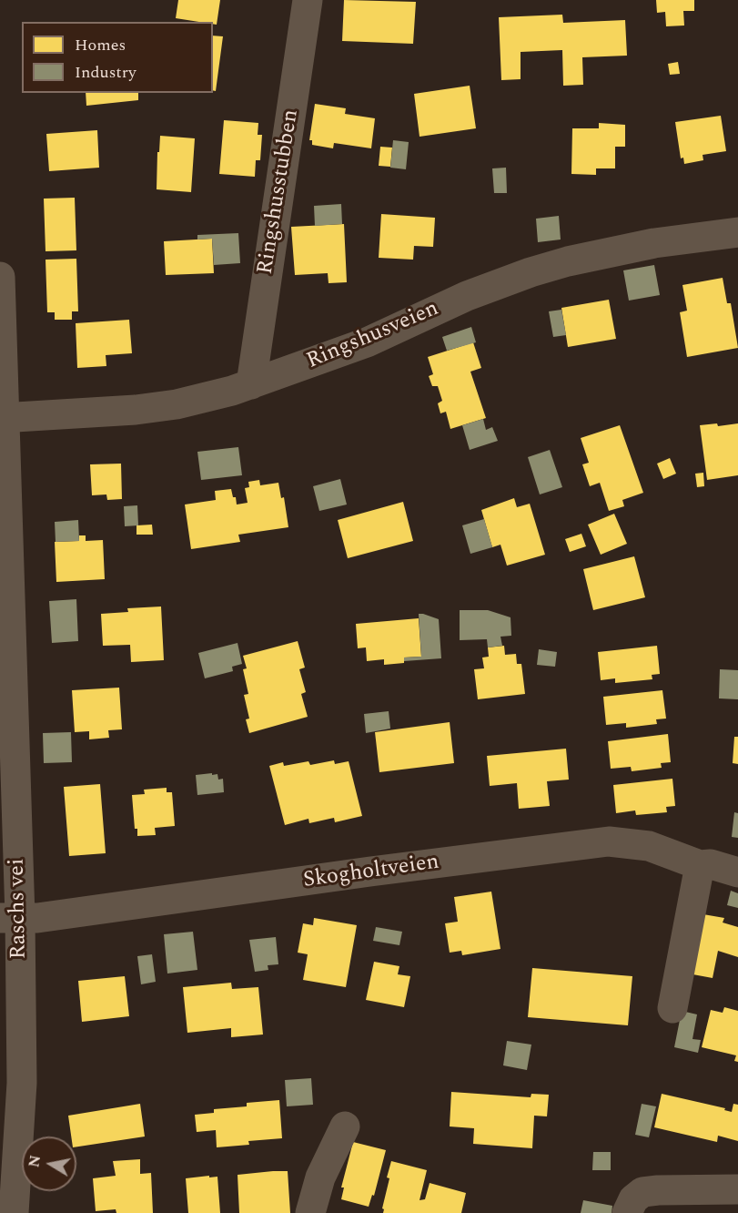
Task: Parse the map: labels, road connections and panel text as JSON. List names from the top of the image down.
{
  "streets": {
    "street": [
      "Ringshusstubben",
      "Ringshusveien",
      "Skogholtveien",
      "Raschs vei"
    ]
  },
  "crossings": [
    ["Ringshusstubben", "Ringshusveien"],
    ["Ringshusveien", "Raschs vei"],
    ["Skogholtveien", "Raschs vei"]
  ],
  "legend": ["Homes", "Industry"],
  "north": "left"
}
